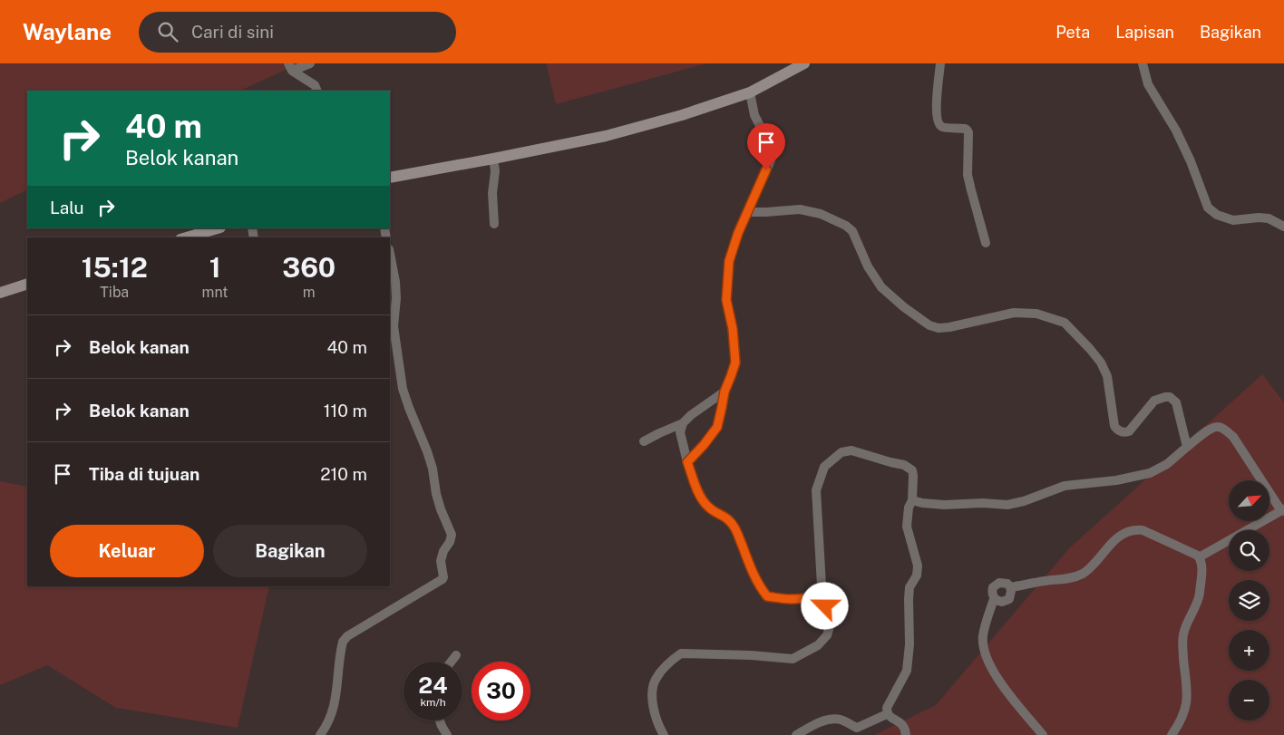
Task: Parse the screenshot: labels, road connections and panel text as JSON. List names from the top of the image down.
{
  "north": "top right",
  "page": {
    "header": "Waylane",
    "search": "Cari di sini",
    "nav": ["Peta", "Lapisan", "Bagikan"],
    "turn": ["40 m", "Belok kanan"],
    "then": "Lalu",
    "eta": [
      "15:12",
      "Tiba",
      "1",
      "mnt",
      "360",
      "m"
    ],
    "list": [
      {
        "name": "Belok kanan",
        "value": "40 m"
      },
      {
        "name": "Belok kanan",
        "value": "110 m"
      },
      {
        "name": "Tiba di tujuan",
        "value": "210 m"
      }
    ],
    "map_buttons": ["+", "−"],
    "buttons": ["Keluar", "Bagikan"],
    "speed": "24 km/h",
    "limit": "30"
  }
}
